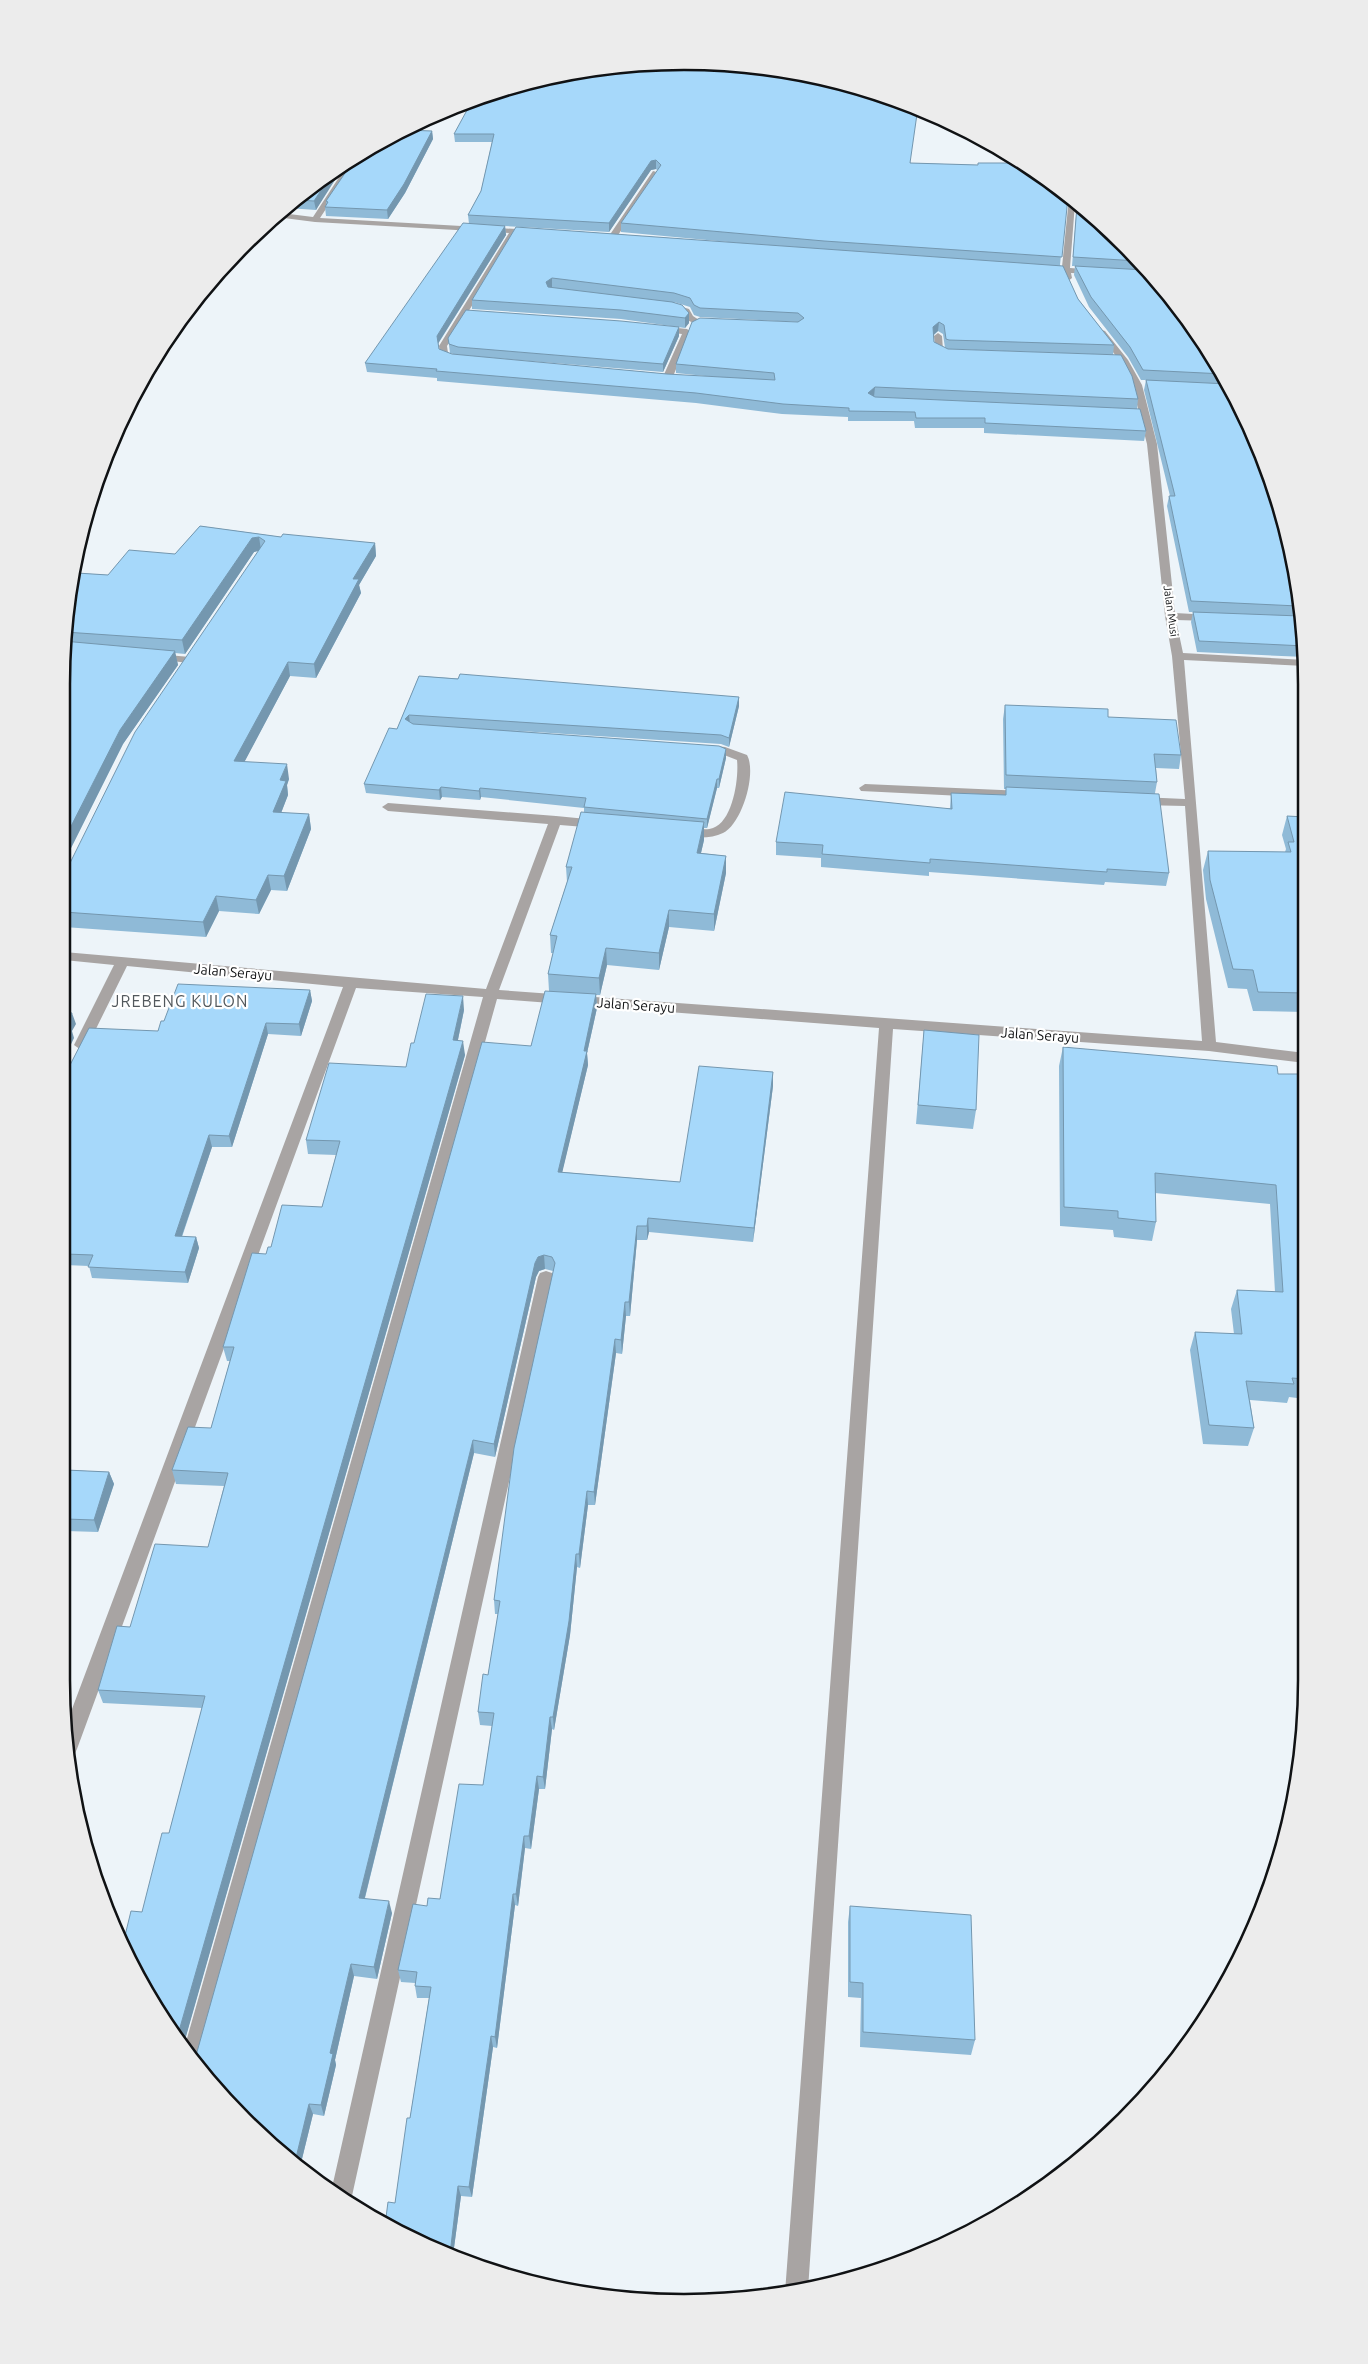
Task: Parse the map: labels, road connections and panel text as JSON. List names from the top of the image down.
{
  "streets": {
    "street": ["Jalan Musi", "Jalan Serayu"]
  },
  "crossings": [
    ["Jalan Musi", "Jalan Serayu"]
  ],
  "districts": ["JREBENG KULON"]
}
